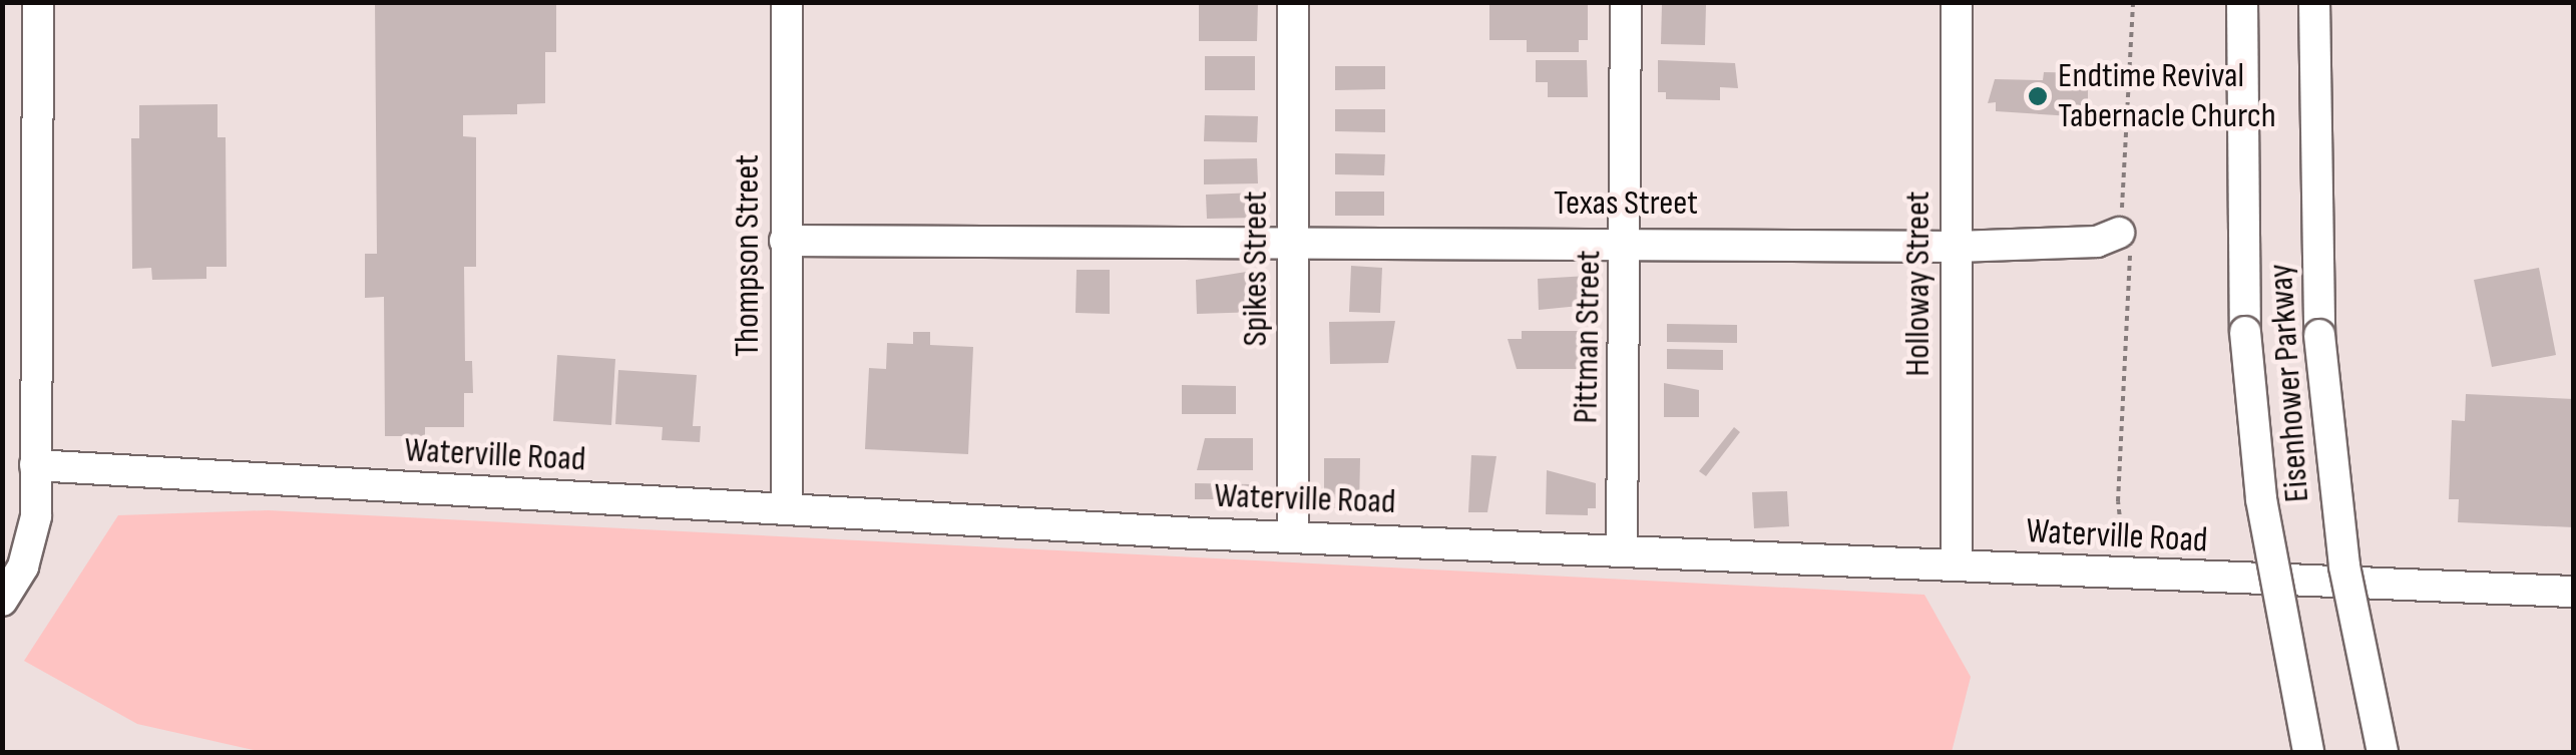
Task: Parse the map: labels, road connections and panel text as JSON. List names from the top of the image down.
{
  "streets": {
    "street": [
      "Texas Street",
      "Thompson Street",
      "Spikes Street",
      "Holloway Street",
      "Pittman Street",
      "Eisenhower Parkway",
      "Waterville Road"
    ]
  },
  "crossings": [
    ["Texas Street", "Thompson Street"],
    ["Texas Street", "Spikes Street"],
    ["Texas Street", "Holloway Street"],
    ["Texas Street", "Pittman Street"],
    ["Thompson Street", "Waterville Road"],
    ["Spikes Street", "Waterville Road"],
    ["Holloway Street", "Waterville Road"],
    ["Pittman Street", "Waterville Road"]
  ],
  "places": ["Endtime Revival Tabernacle Church"]
}
